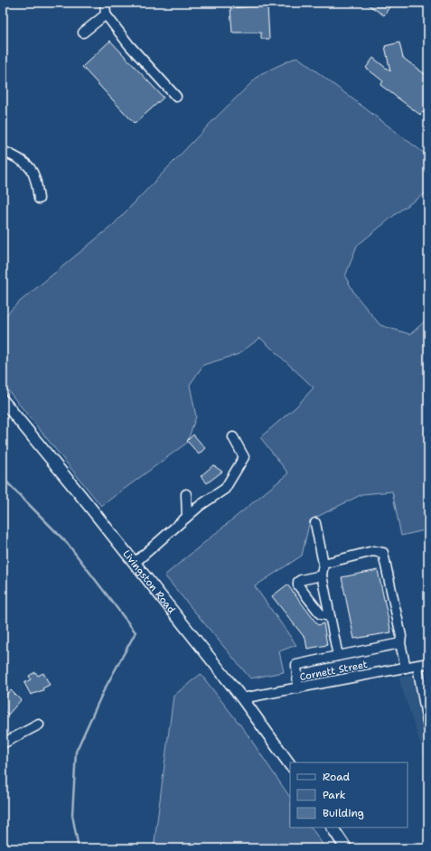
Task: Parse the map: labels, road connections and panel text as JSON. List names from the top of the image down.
{
  "streets": {
    "main road": ["Livingston Road"],
    "street": ["Cornett Street"]
  },
  "crossings": [
    ["Livingston Road", "Cornett Street"]
  ],
  "legend": ["Road", "Park", "Building"]
}
